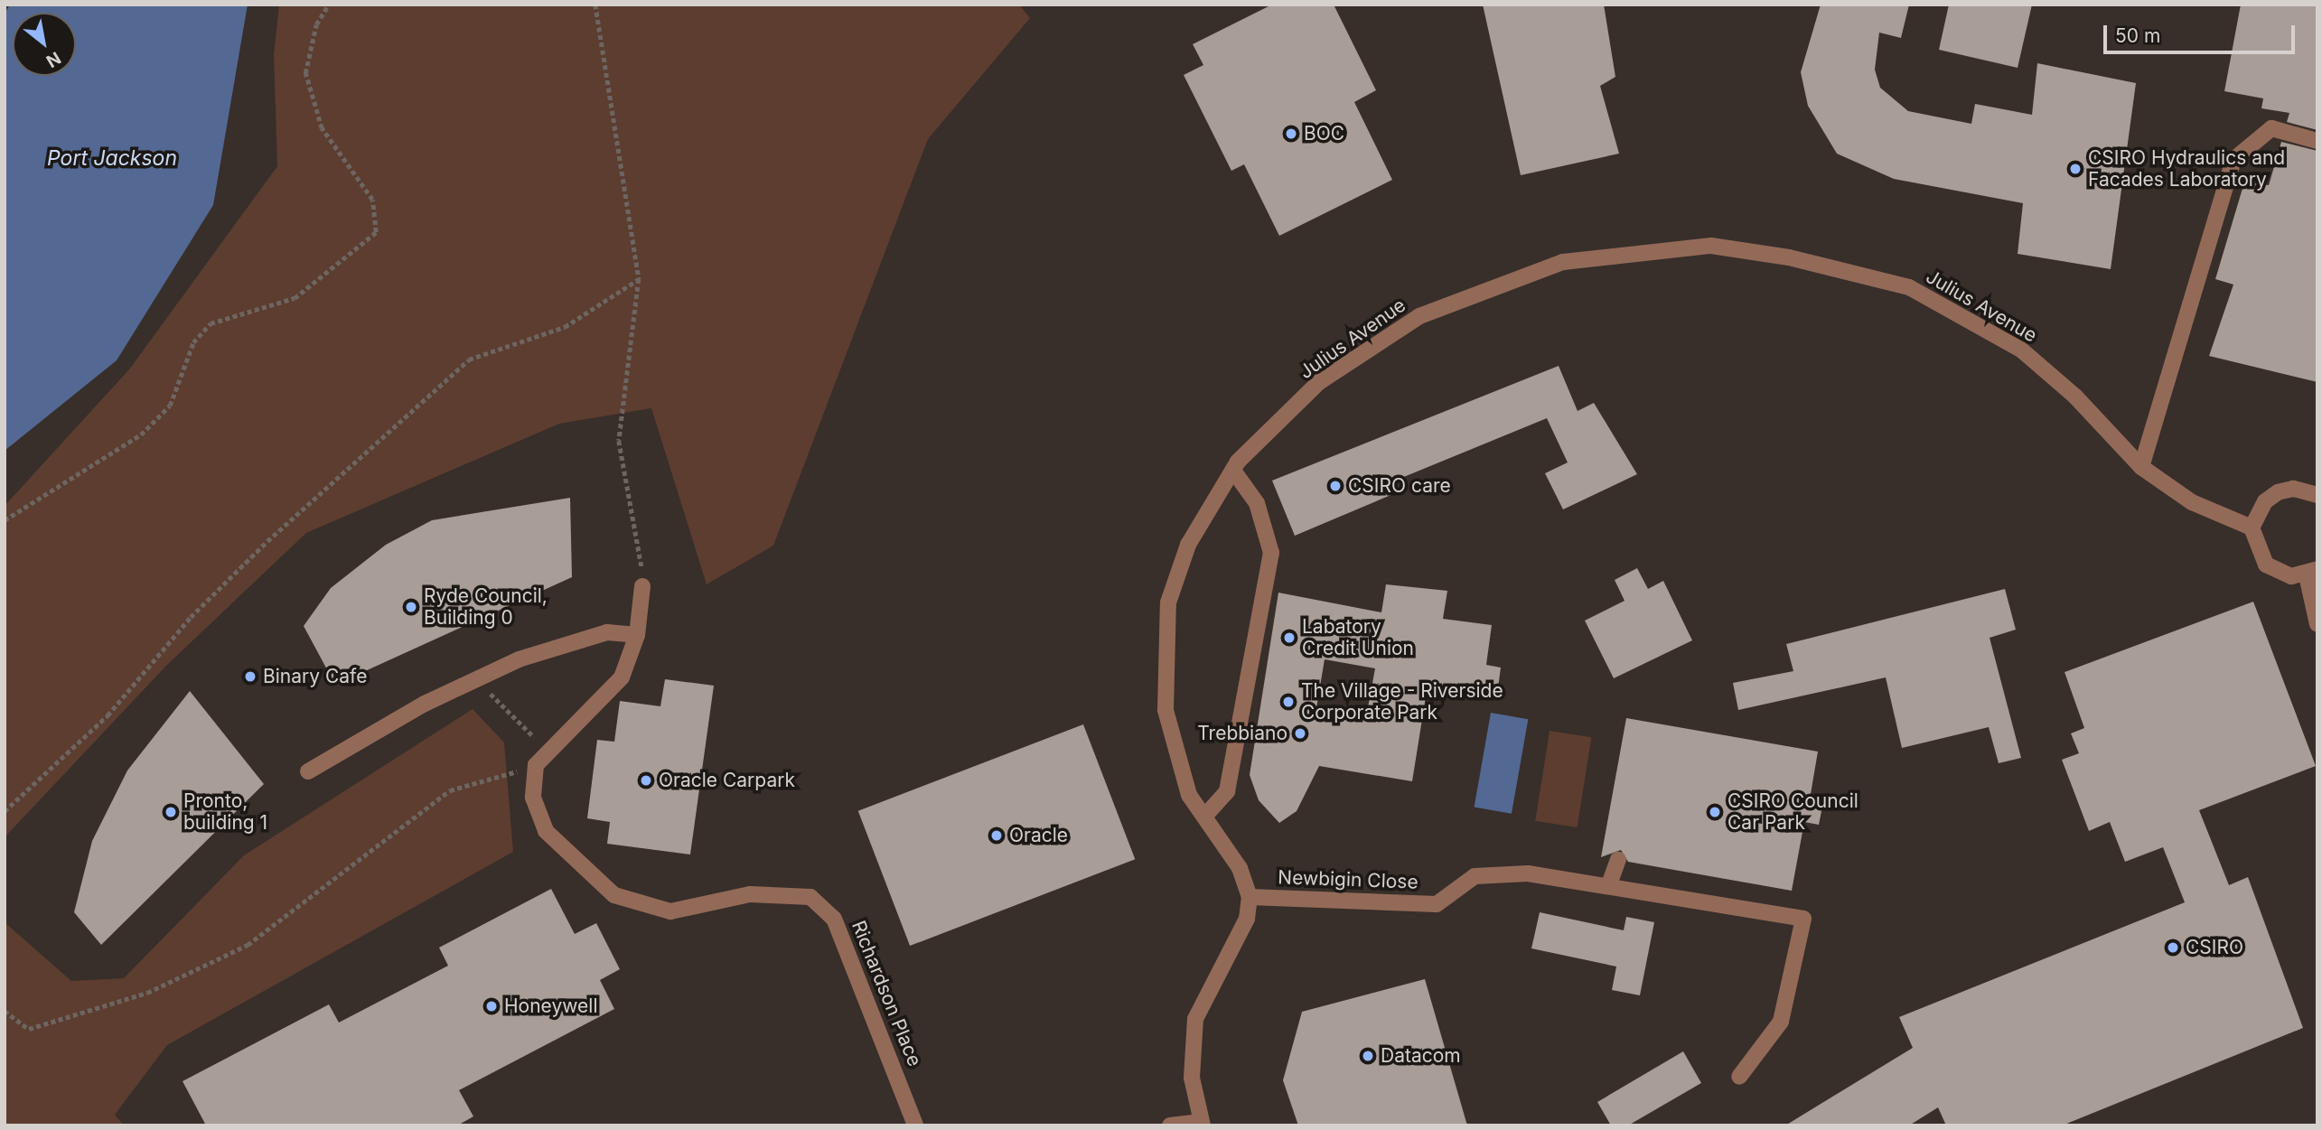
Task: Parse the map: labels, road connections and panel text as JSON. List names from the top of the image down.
{
  "streets": {
    "street": ["Julius Avenue", "Newbigin Close", "Richardson Place"]
  },
  "crossings": [
    ["Julius Avenue", "Newbigin Close"]
  ],
  "water": ["Port Jackson"],
  "places": [
    "BOC",
    "CSIRO Hydraulics and Facades Laboratory",
    "CSIRO care",
    "Ryde Council, Building 0",
    "Labatory Credit Union",
    "Binary Cafe",
    "The Village - Riverside Corporate Park",
    "Trebbiano",
    "Oracle Carpark",
    "Pronto, building 1",
    "CSIRO Council Car Park",
    "Oracle",
    "CSIRO",
    "Honeywell",
    "Datacom"
  ],
  "scale_bar": "50 m",
  "north": "bottom right"
}
